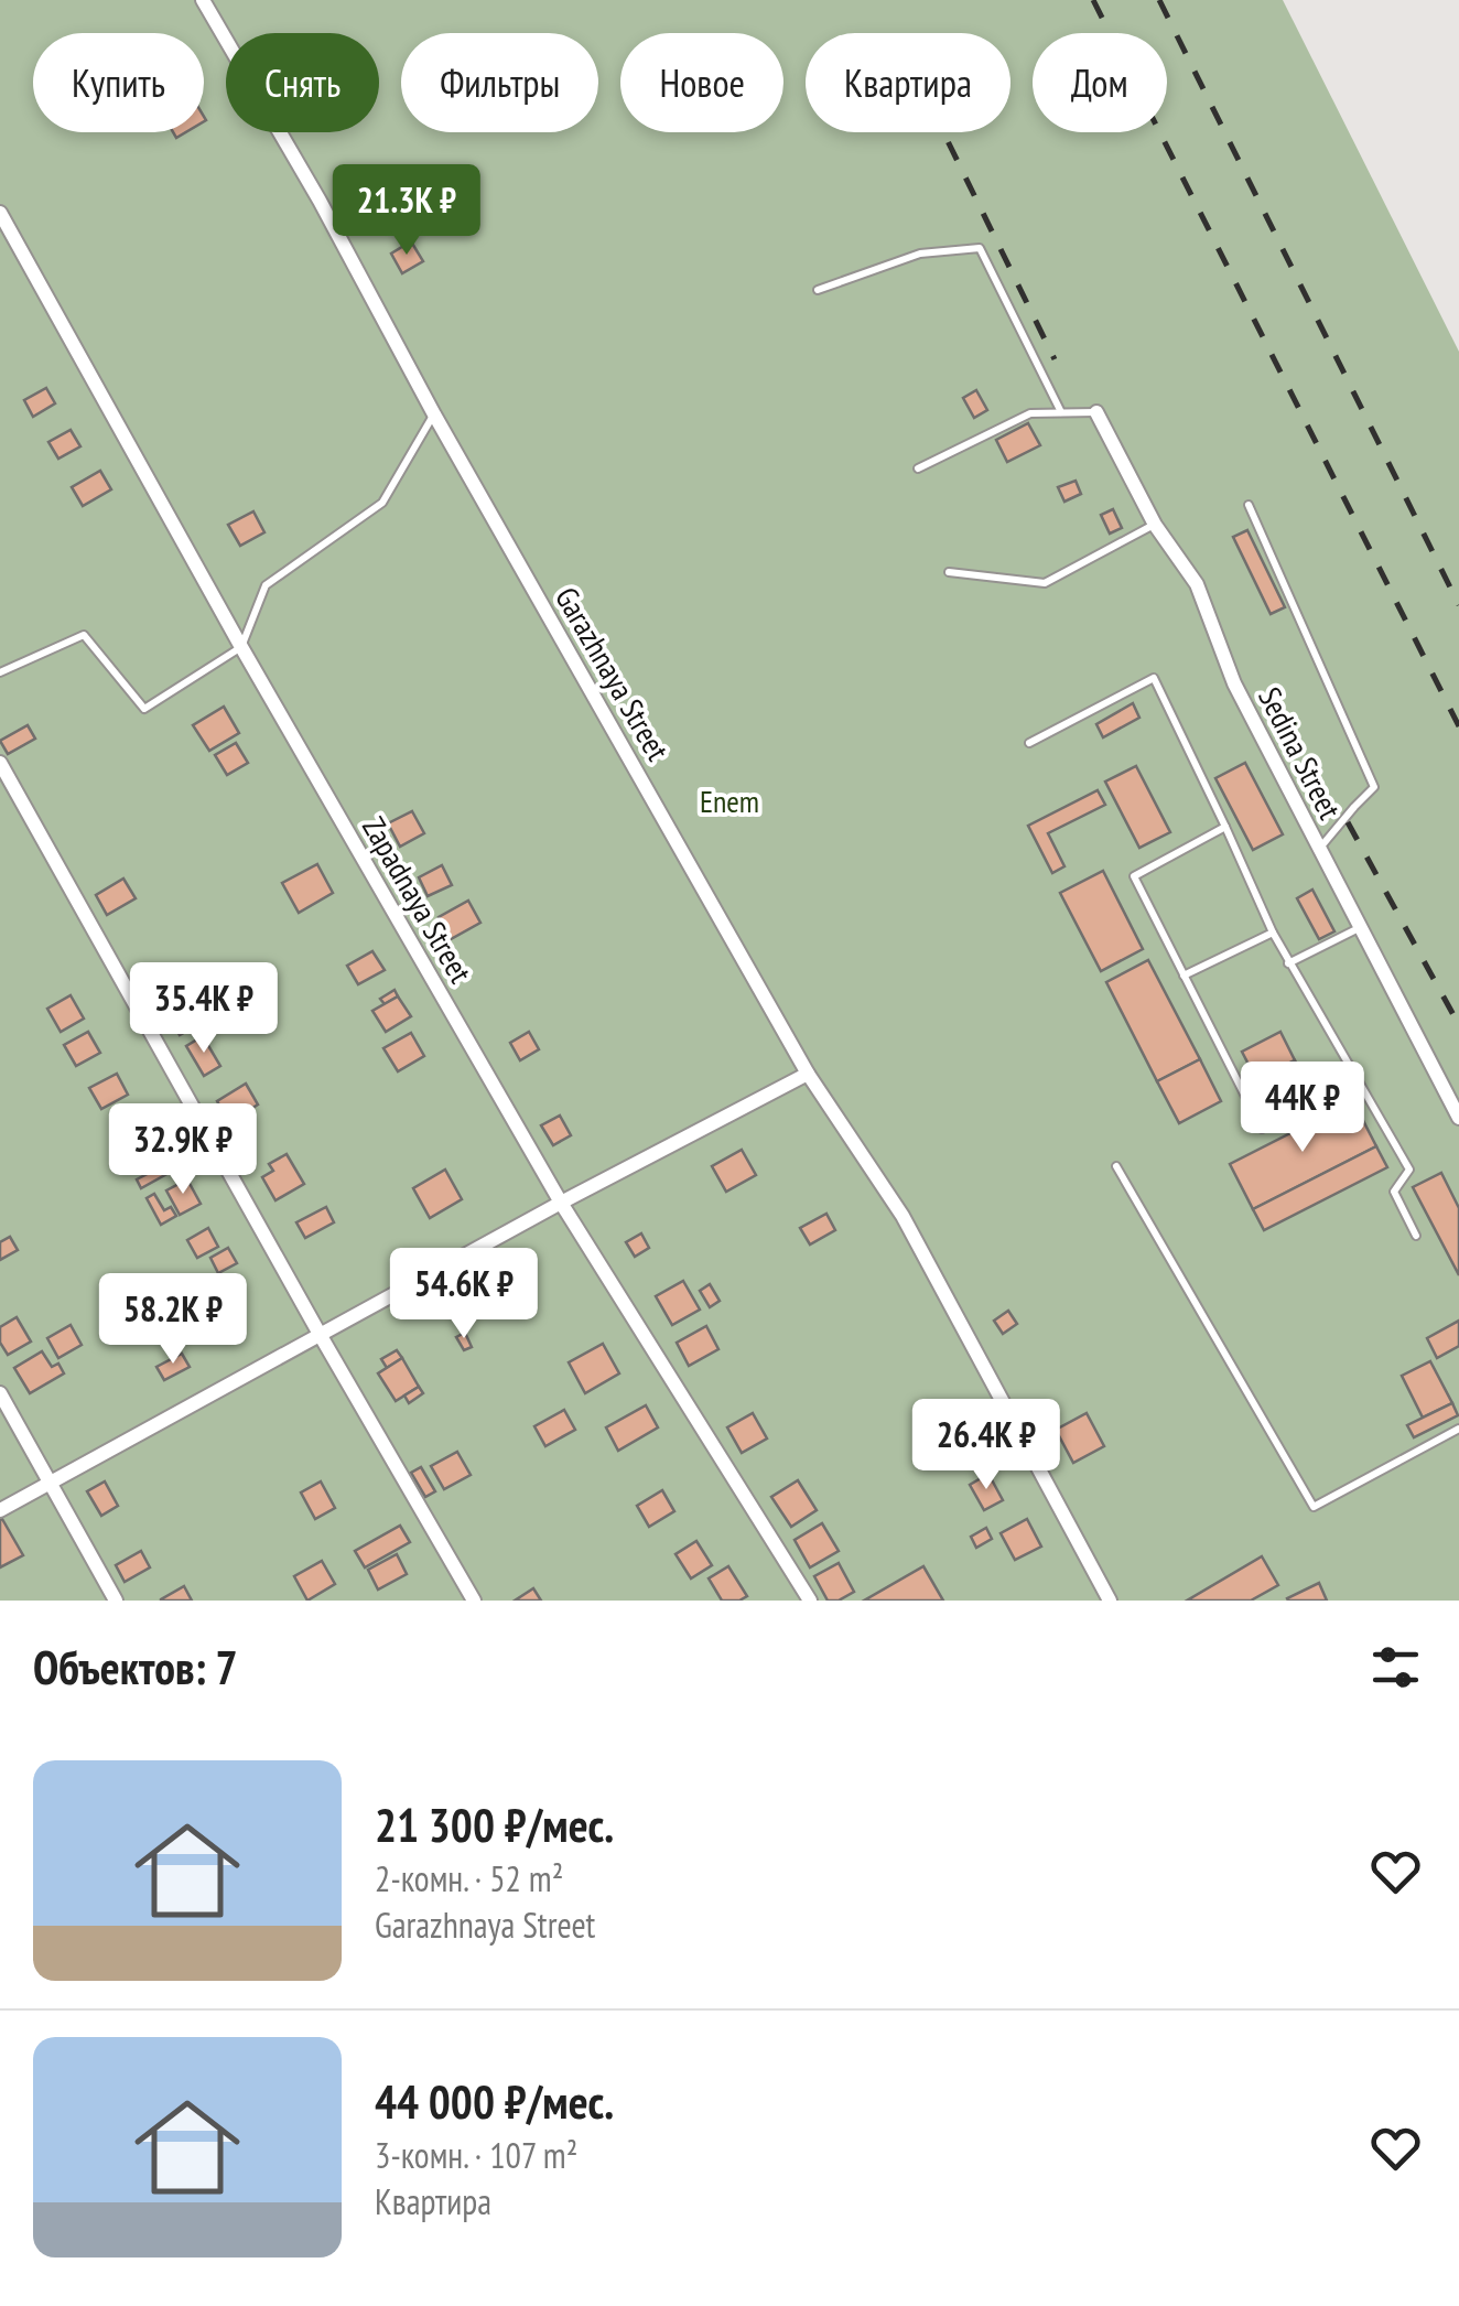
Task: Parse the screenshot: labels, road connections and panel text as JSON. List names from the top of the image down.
{
  "streets": {
    "street": ["Garazhnaya Street", "Sedina Street", "Zapadnaya Street"]
  },
  "parks": ["Enem"],
  "page": {
    "chip": [
      "Купить",
      "Снять",
      "Фильтры",
      "Новое",
      "Квартира",
      "Дом"
    ],
    "price": [
      "21.3K ₽",
      "35.4K ₽",
      "44K ₽",
      "32.9K ₽",
      "54.6K ₽",
      "58.2K ₽",
      "26.4K ₽"
    ],
    "heading": "Объектов: 7",
    "list": [
      {
        "name": "21 300 ₽/мес.",
        "note": "2-комн. · 52 m² · Garazhnaya Street"
      },
      {
        "name": "44 000 ₽/мес.",
        "note": "3-комн. · 107 m² · Квартира"
      }
    ]
  }
}
